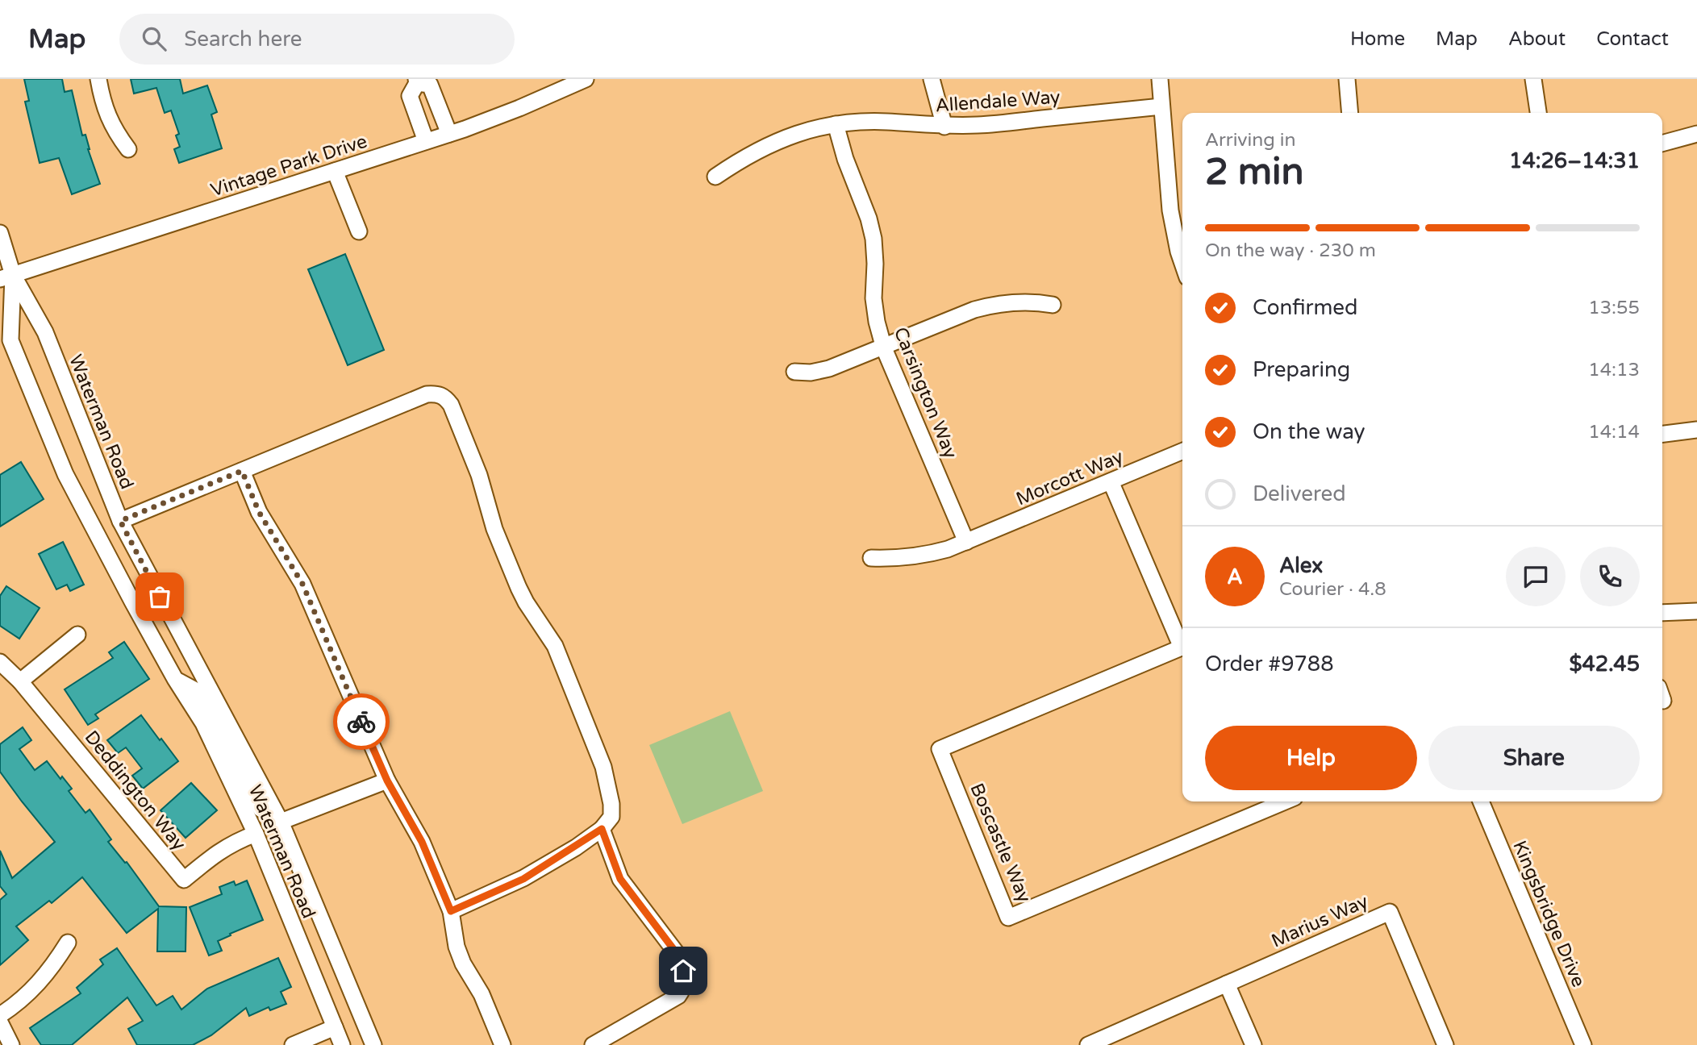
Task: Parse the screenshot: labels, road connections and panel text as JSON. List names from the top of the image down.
{
  "streets": {
    "street": [
      "Allendale Way",
      "Vintage Park Drive",
      "Carsington Way",
      "Waterman Road",
      "Morcott Way",
      "Deddington Way",
      "Boscastle Way",
      "Kingsbridge Drive",
      "Marius Way"
    ]
  },
  "crossings": [
    ["Allendale Way", "Carsington Way"],
    ["Vintage Park Drive", "Waterman Road"],
    ["Carsington Way", "Morcott Way"],
    ["Waterman Road", "Deddington Way"]
  ],
  "page": {
    "header": "Map",
    "search": "Search here",
    "nav": [
      "Home",
      "Map",
      "About",
      "Contact"
    ],
    "heading": ["2 min", "Arriving in", "14:26–14:31"],
    "panel": [
      "Alex",
      "Courier · 4.8",
      "Order #9788",
      "$42.45"
    ],
    "bar": "On the way · 230 m",
    "list": [
      ["Confirmed", "13:55"],
      ["Preparing", "14:13"],
      ["On the way", "14:14"],
      "Delivered"
    ],
    "round": "A",
    "buttons": ["Help", "Share"]
  }
}
